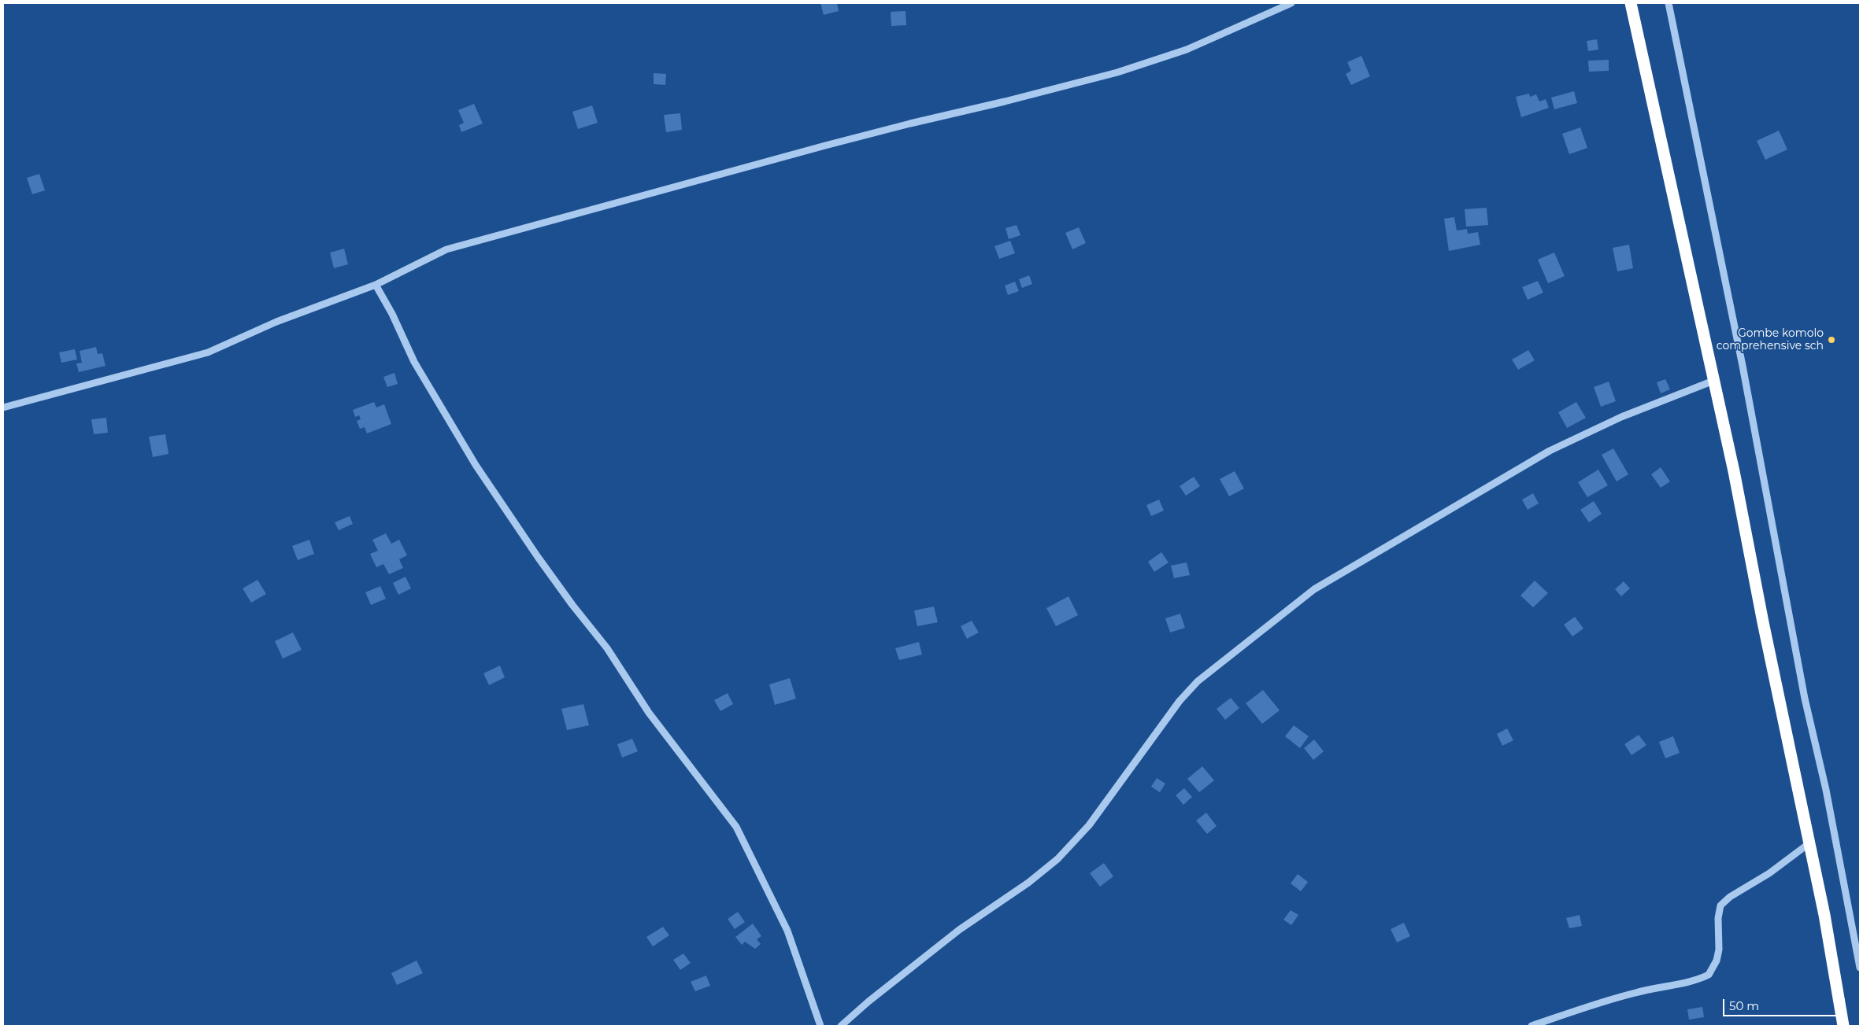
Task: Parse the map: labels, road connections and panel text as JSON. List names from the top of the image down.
{
  "places": ["Gombe komolo comprehensive sch"],
  "scale_bar": "50 m"
}
